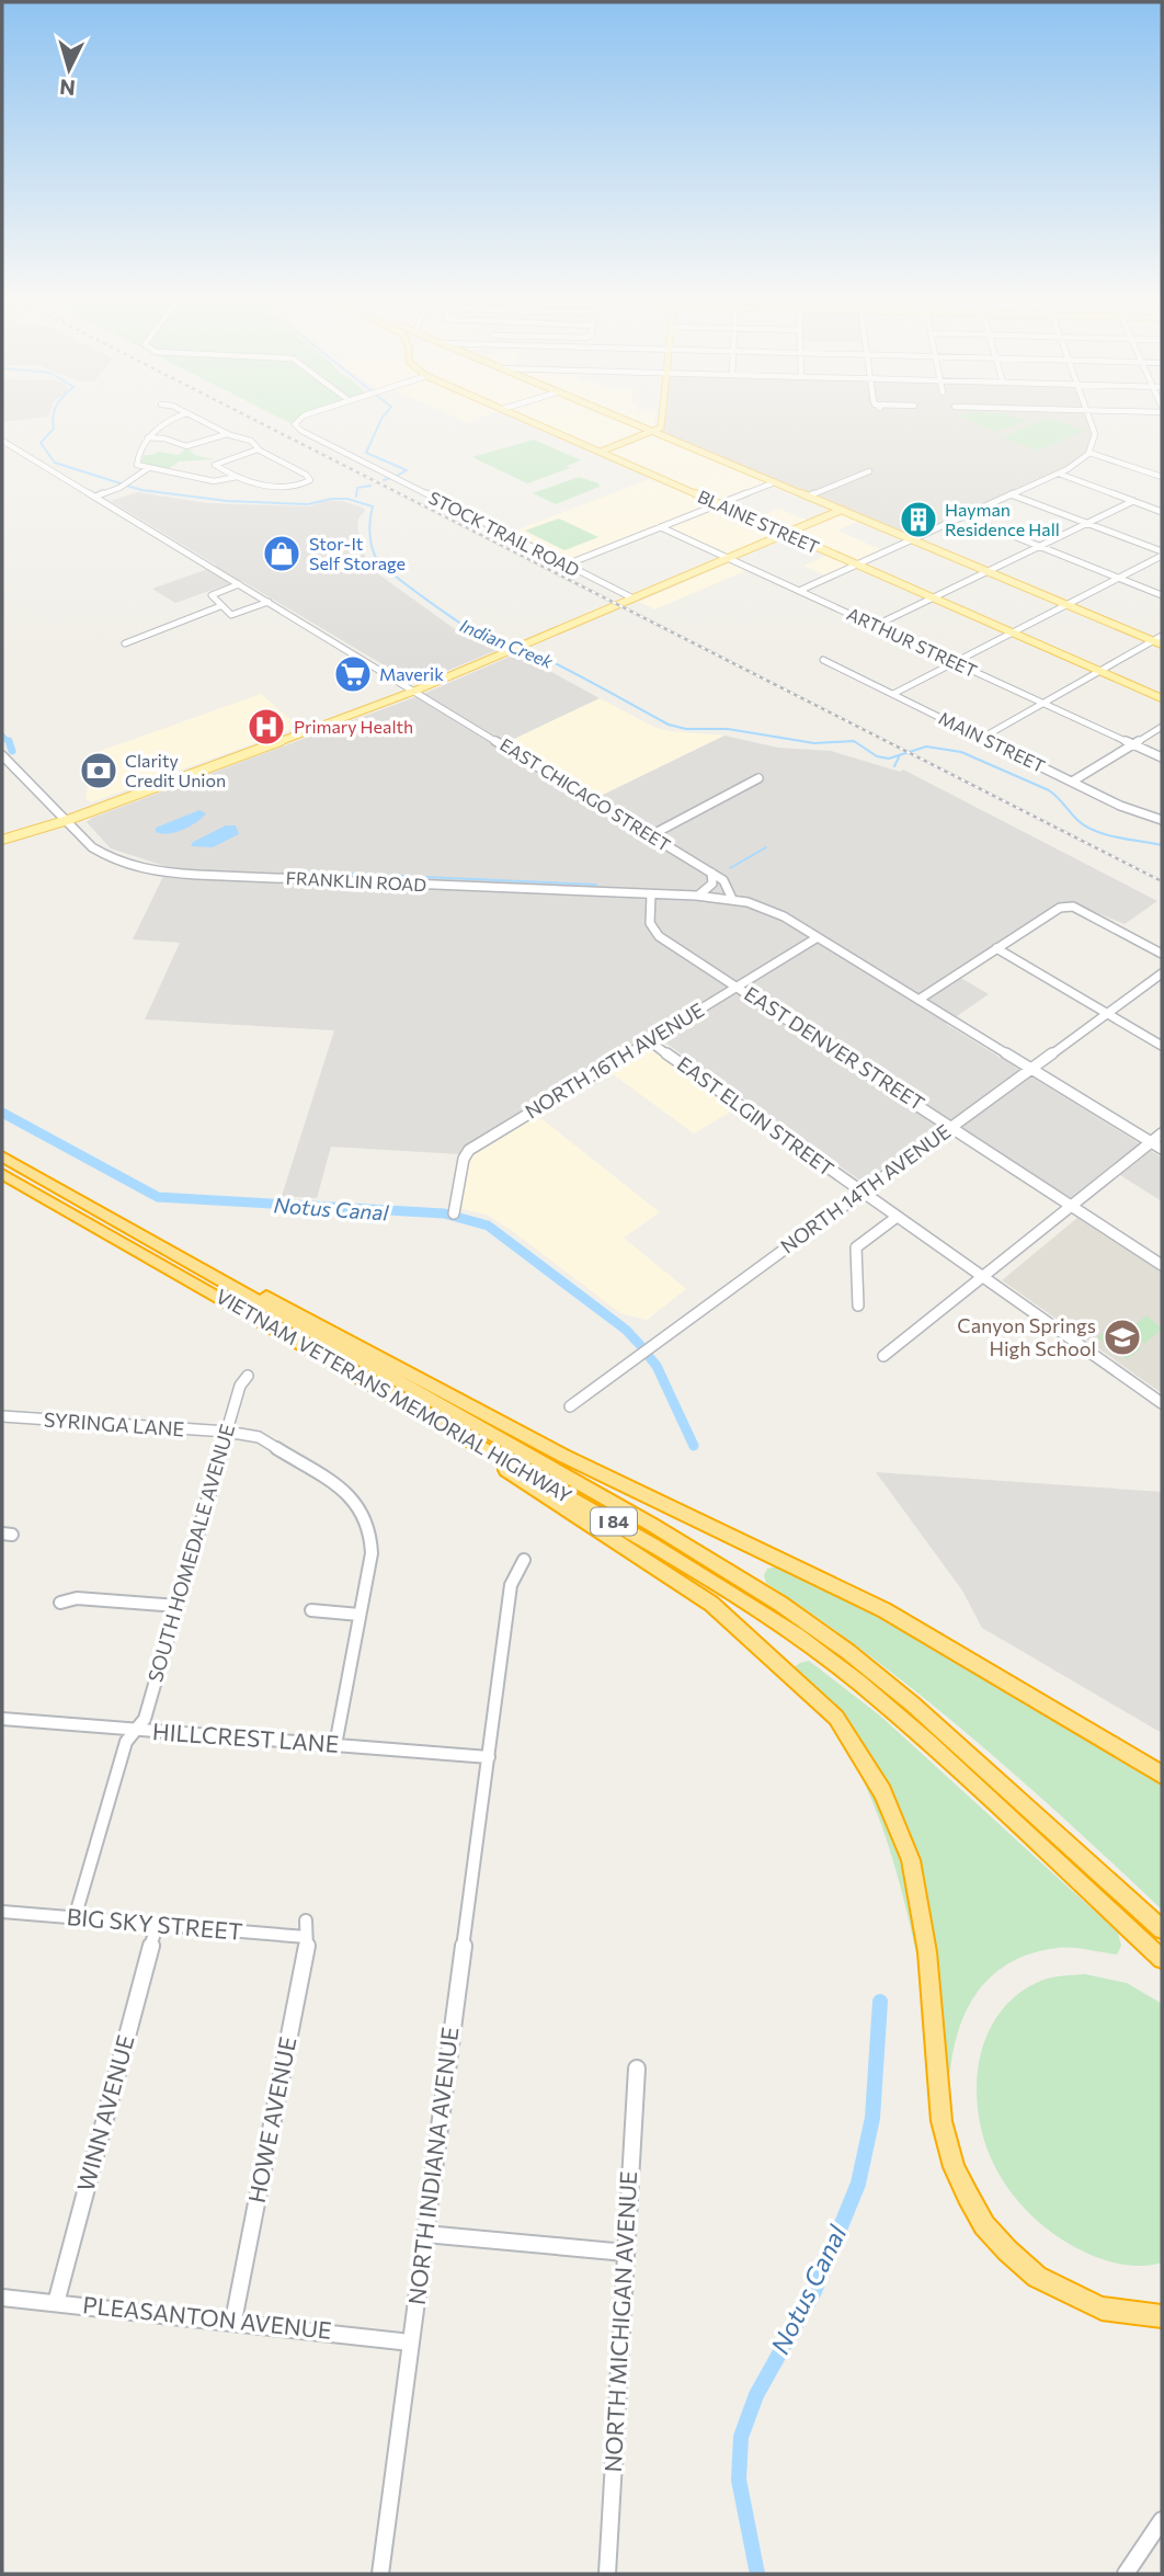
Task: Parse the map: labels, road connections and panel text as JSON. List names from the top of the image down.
{
  "streets": {
    "highway": ["VIETNAM VETERANS MEMORIAL HIGHWAY", "I 84"],
    "main road": ["BLAINE STREET"],
    "street": [
      "STOCK TRAIL ROAD",
      "ARTHUR STREET",
      "MAIN STREET",
      "EAST CHICAGO STREET",
      "FRANKLIN ROAD",
      "EAST DENVER STREET",
      "NORTH 16TH AVENUE",
      "EAST ELGIN STREET",
      "NORTH 14TH AVENUE",
      "SYRINGA LANE",
      "SOUTH HOMEDALE AVENUE",
      "HILLCREST LANE",
      "BIG SKY STREET",
      "WINN AVENUE",
      "HOWE AVENUE",
      "NORTH INDIANA AVENUE",
      "PLEASANTON AVENUE",
      "NORTH MICHIGAN AVENUE"
    ]
  },
  "crossings": [
    ["EAST CHICAGO STREET", "FRANKLIN ROAD"],
    ["FRANKLIN ROAD", "EAST DENVER STREET"],
    ["EAST DENVER STREET", "NORTH 16TH AVENUE"],
    ["EAST DENVER STREET", "NORTH 14TH AVENUE"],
    ["NORTH 16TH AVENUE", "EAST ELGIN STREET"],
    ["EAST ELGIN STREET", "NORTH 14TH AVENUE"],
    ["SYRINGA LANE", "SOUTH HOMEDALE AVENUE"],
    ["SYRINGA LANE", "HILLCREST LANE"],
    ["SOUTH HOMEDALE AVENUE", "HILLCREST LANE"],
    ["SOUTH HOMEDALE AVENUE", "BIG SKY STREET"],
    ["HILLCREST LANE", "NORTH INDIANA AVENUE"],
    ["BIG SKY STREET", "WINN AVENUE"],
    ["BIG SKY STREET", "HOWE AVENUE"],
    ["WINN AVENUE", "PLEASANTON AVENUE"],
    ["HOWE AVENUE", "PLEASANTON AVENUE"],
    ["NORTH INDIANA AVENUE", "PLEASANTON AVENUE"]
  ],
  "water": ["Indian Creek", "Notus Canal"],
  "places": {
    "building": ["Hayman Residence Hall"],
    "shop": ["Stor-It Self Storage"],
    "supermarket": ["Maverik"],
    "hospital": ["Primary Health"],
    "bank": ["Clarity Credit Union"],
    "school or university": ["Canyon Springs High School"]
  },
  "north": "bottom"
}
